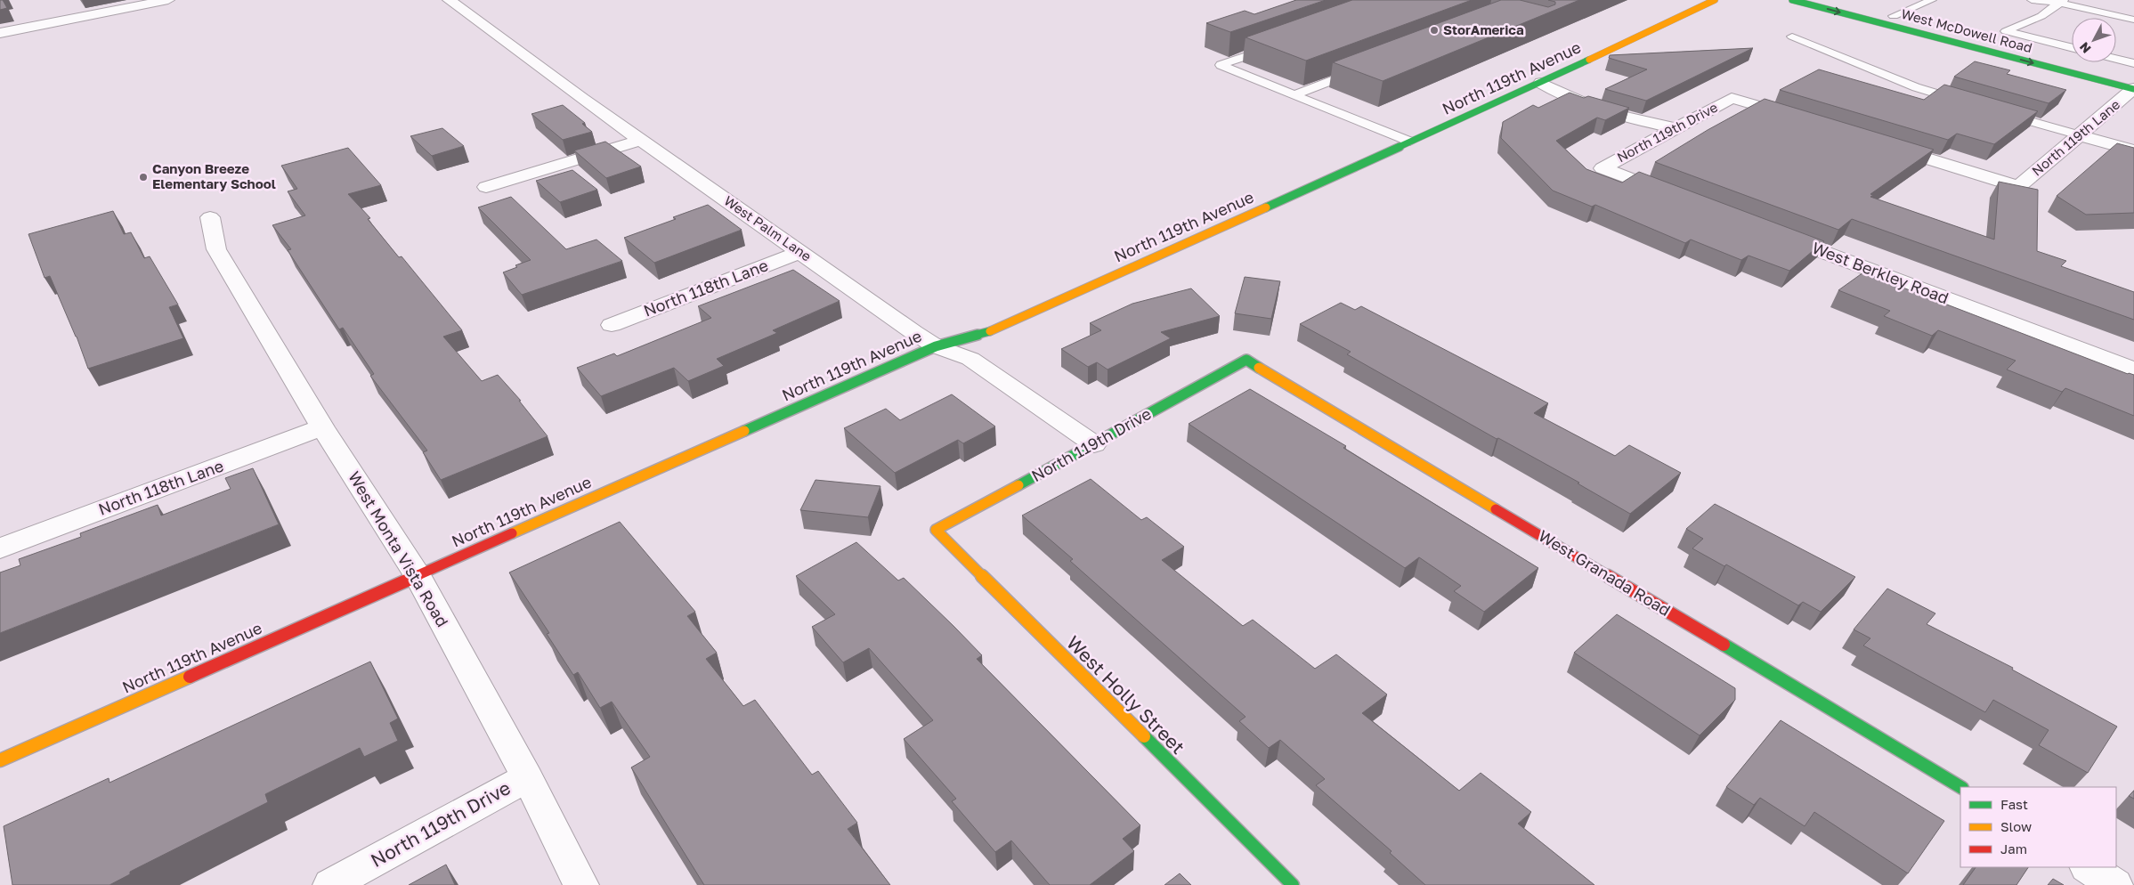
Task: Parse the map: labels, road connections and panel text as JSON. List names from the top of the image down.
{
  "streets": {
    "street": [
      "West McDowell Road",
      "North 119th Avenue",
      "North 119th Drive",
      "North 119th Lane",
      "West Palm Lane",
      "West Berkley Road",
      "North 118th Lane",
      "West Monta Vista Road",
      "West Granada Road",
      "West Holly Street"
    ]
  },
  "crossings": [
    ["West McDowell Road", "North 119th Lane"],
    ["North 119th Avenue", "West Palm Lane"],
    ["North 119th Avenue", "West Monta Vista Road"],
    ["North 119th Drive", "West Palm Lane"],
    ["North 119th Drive", "West Monta Vista Road"],
    ["North 119th Drive", "West Granada Road"],
    ["North 119th Drive", "West Holly Street"],
    ["West Palm Lane", "North 118th Lane"],
    ["North 118th Lane", "West Monta Vista Road"]
  ],
  "places": ["StorAmerica", "Canyon Breeze Elementary School"],
  "legend": ["Fast", "Slow", "Jam"],
  "north": "bottom left"
}
